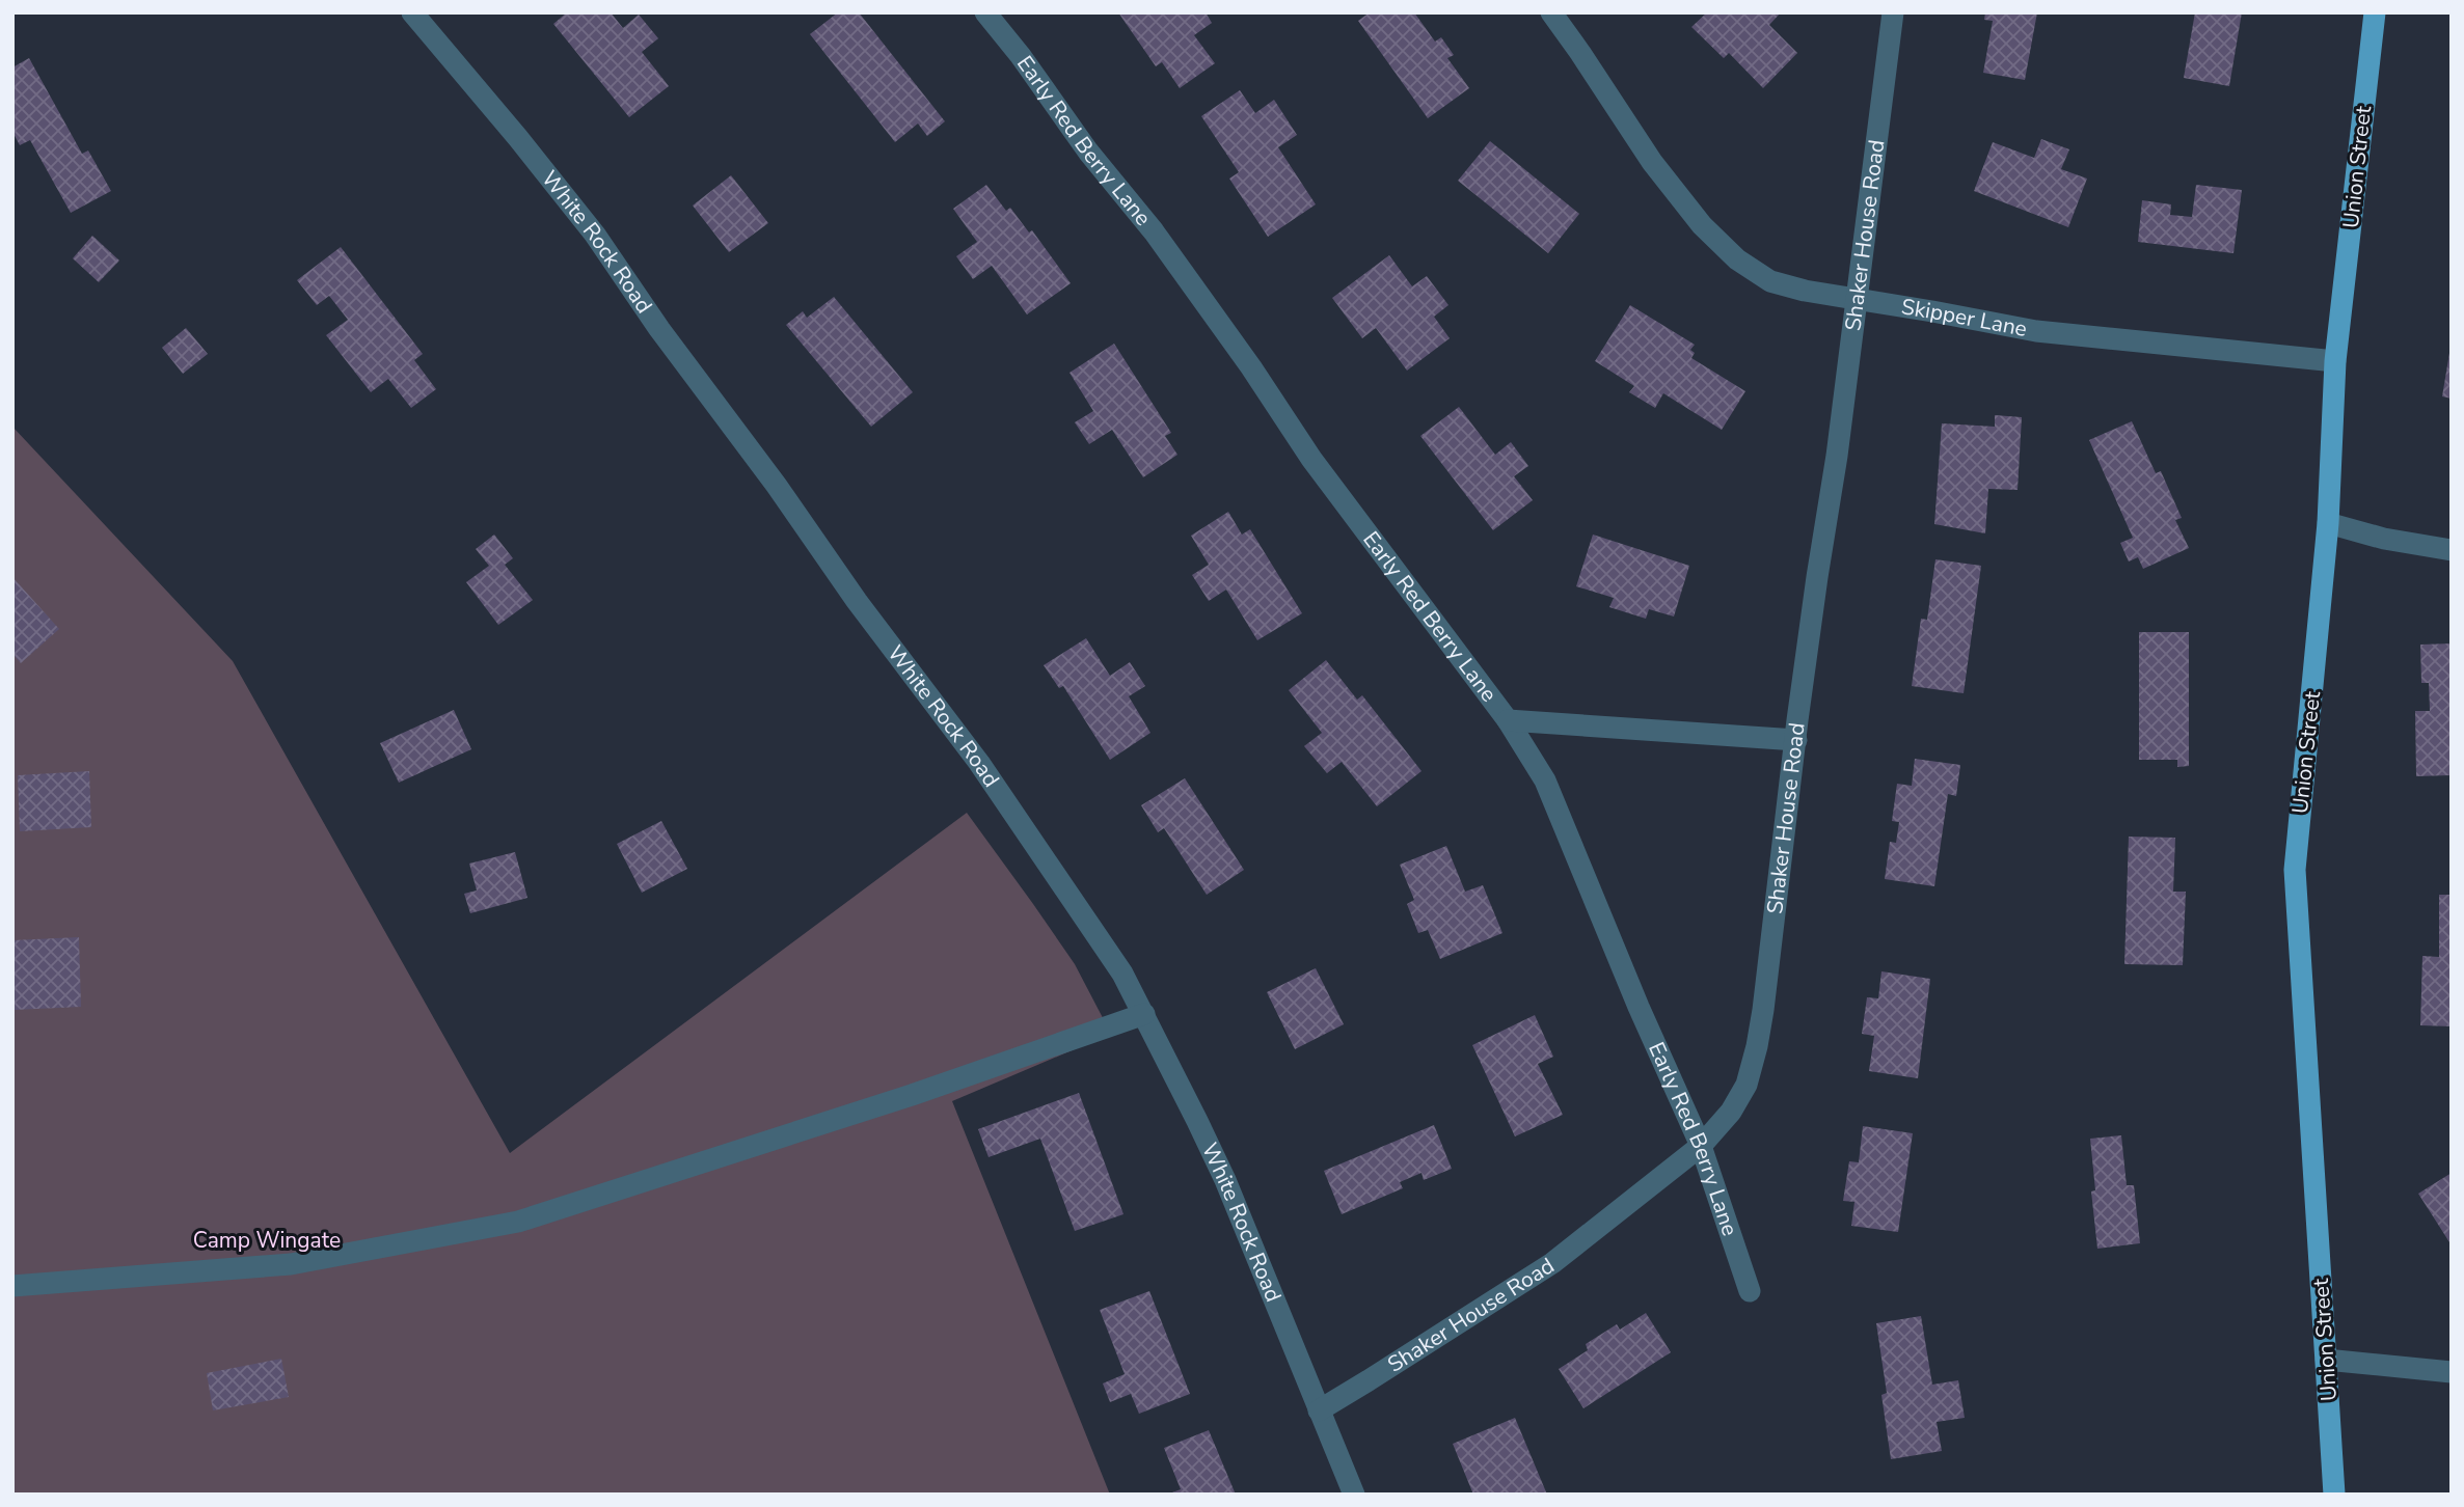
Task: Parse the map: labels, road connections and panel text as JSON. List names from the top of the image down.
{
  "streets": {
    "main road": ["Union Street"],
    "street": [
      "Early Red Berry Lane",
      "Shaker House Road",
      "White Rock Road",
      "Skipper Lane"
    ]
  },
  "crossings": [
    ["Early Red Berry Lane", "Shaker House Road"],
    ["Union Street", "Skipper Lane"],
    ["Shaker House Road", "White Rock Road"],
    ["Shaker House Road", "Skipper Lane"]
  ],
  "parks": ["Camp Wingate"]
}
